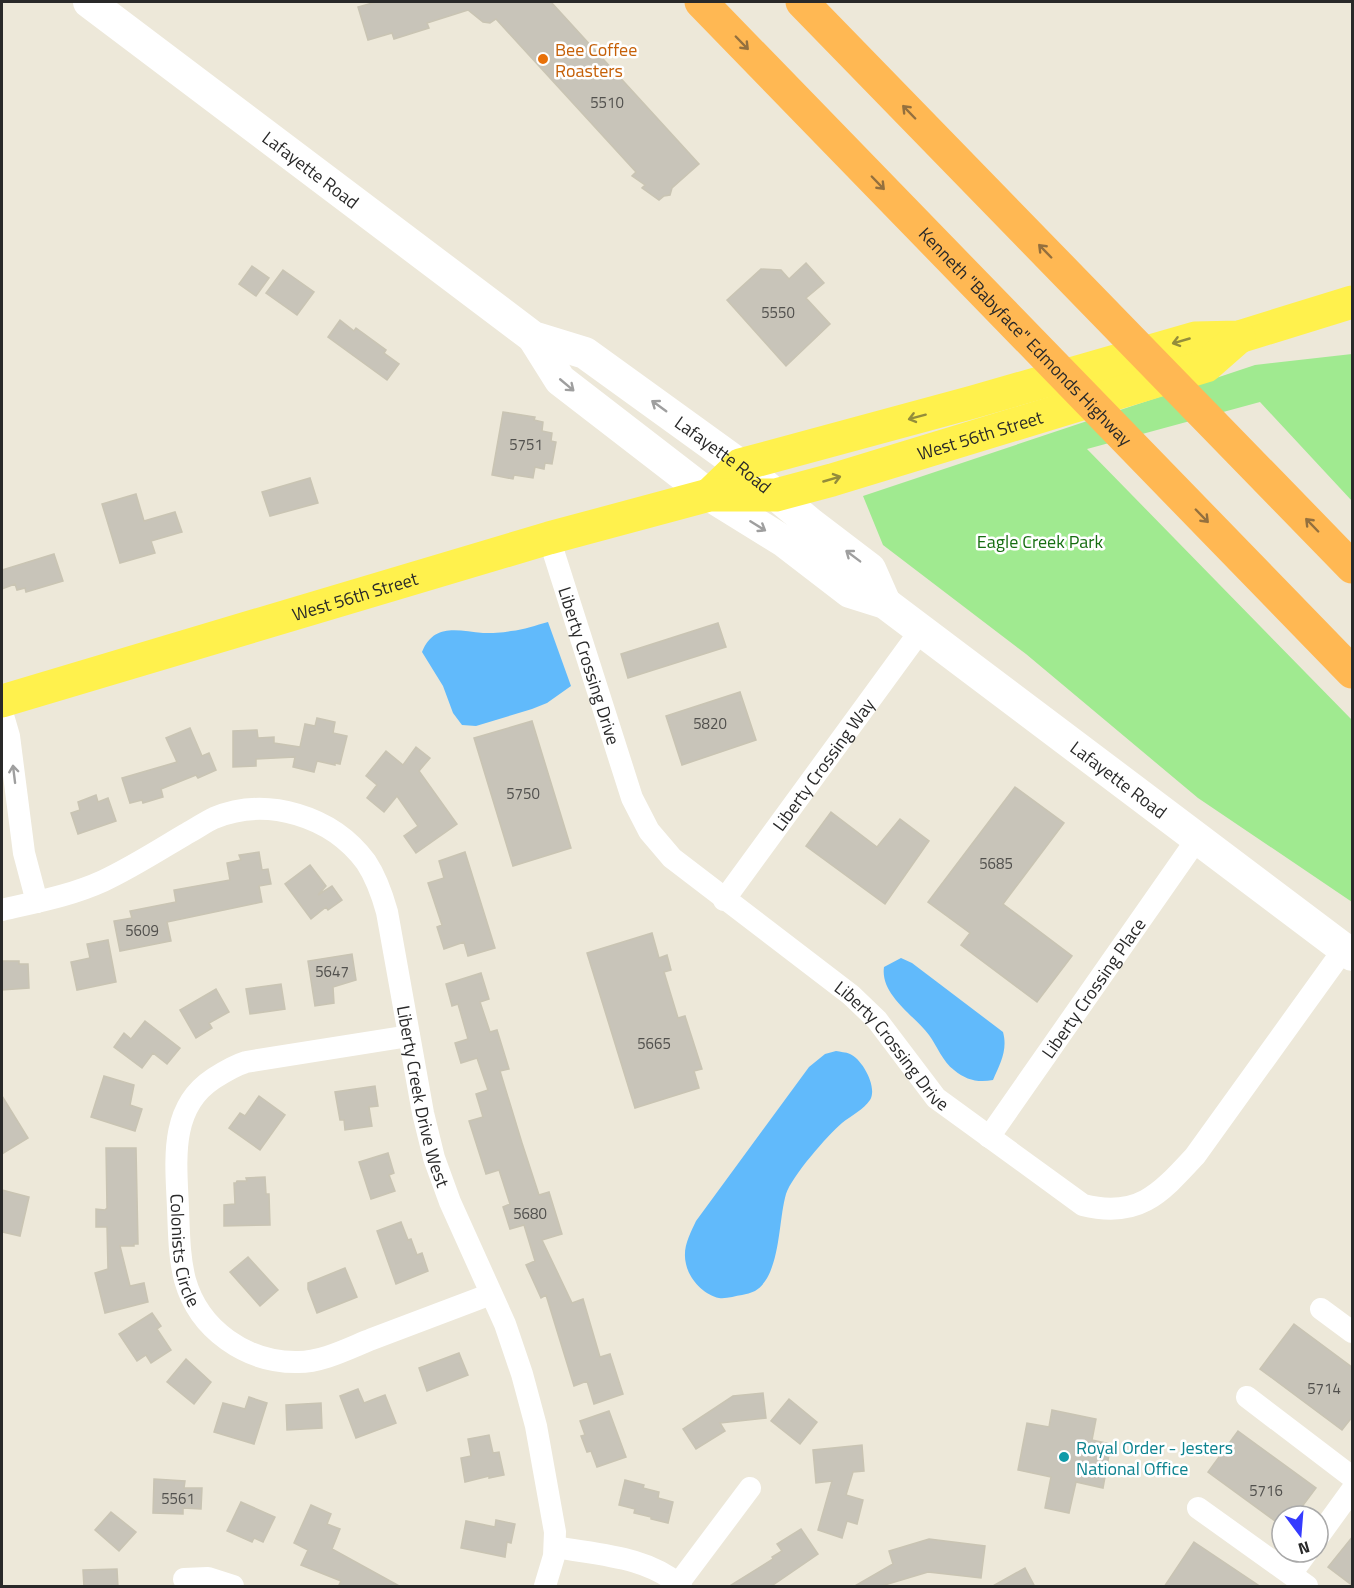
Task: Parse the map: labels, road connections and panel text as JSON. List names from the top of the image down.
{
  "streets": {
    "highway": ["Kenneth \"Babyface\" Edmonds Highway"],
    "main road": ["Lafayette Road", "West 56th Street"],
    "street": [
      "Liberty Crossing Drive",
      "Liberty Crossing Way",
      "Liberty Crossing Place",
      "Liberty Creek Drive West",
      "Colonists Circle"
    ]
  },
  "crossings": [
    ["Lafayette Road", "West 56th Street"],
    ["Lafayette Road", "Liberty Crossing Drive"],
    ["Lafayette Road", "Liberty Crossing Way"],
    ["Lafayette Road", "Liberty Crossing Place"],
    ["West 56th Street", "Liberty Crossing Drive"],
    ["Liberty Crossing Drive", "Liberty Crossing Way"],
    ["Liberty Crossing Drive", "Liberty Crossing Place"],
    ["Liberty Creek Drive West", "Colonists Circle"]
  ],
  "parks": ["Eagle Creek Park"],
  "places": ["Bee Coffee Roasters", "Royal Order - Jesters National Office"],
  "house_numbers": [
    "5510",
    "5550",
    "5751",
    "5820",
    "5750",
    "5685",
    "5609",
    "5647",
    "5665",
    "5680",
    "5714",
    "5716",
    "5561"
  ],
  "north": "bottom"
}
